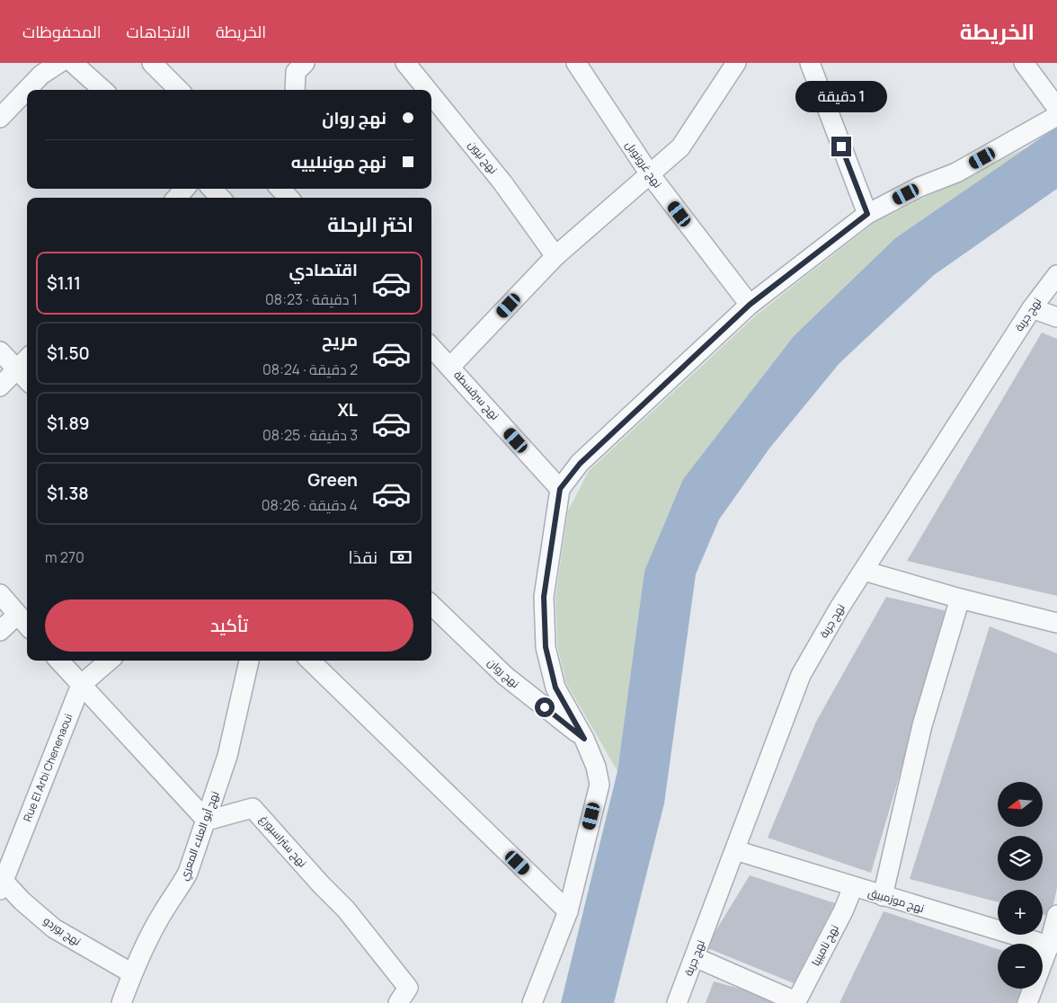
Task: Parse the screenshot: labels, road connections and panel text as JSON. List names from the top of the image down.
{
  "streets": {
    "street": [
      "نهج ليون",
      "نهج غرونوبل",
      "نهج جربة",
      "نهج سرقسطة",
      "نهج روان",
      "Rue El Arbi Chenenaoui",
      "نهج أبو العلاء المعري",
      "نهج ستراسبورغ",
      "نهج موزمبيق",
      "نهج بوردو",
      "نهج ناميبيا"
    ]
  },
  "crossings": [
    ["نهج جربة", "نهج موزمبيق"],
    ["Rue El Arbi Chenenaoui", "نهج بوردو"],
    ["نهج أبو العلاء المعري", "نهج ستراسبورغ"],
    ["نهج أبو العلاء المعري", "نهج بوردو"],
    ["نهج موزمبيق", "نهج ناميبيا"]
  ],
  "north": "left",
  "page": {
    "header": "الخريطة",
    "nav": ["الخريطة", "الاتجاهات", "المحفوظات"],
    "bubble": "1 دقيقة",
    "banner": ["نهج روان", "نهج مونبلييه"],
    "heading": "اختر الرحلة",
    "list": [
      {
        "name": "اقتصادي",
        "note": "1 دقيقة · 08:23",
        "value": "$1.11"
      },
      {
        "name": "مريح",
        "note": "2 دقيقة · 08:24",
        "value": "$1.50"
      },
      {
        "name": "XL",
        "note": "3 دقيقة · 08:25",
        "value": "$1.89"
      },
      {
        "name": "Green",
        "note": "4 دقيقة · 08:26",
        "value": "$1.38"
      }
    ],
    "pay": ["نقدًا", "270 m"],
    "buttons": "تأكيد",
    "map_buttons": ["+", "−"]
  }
}
